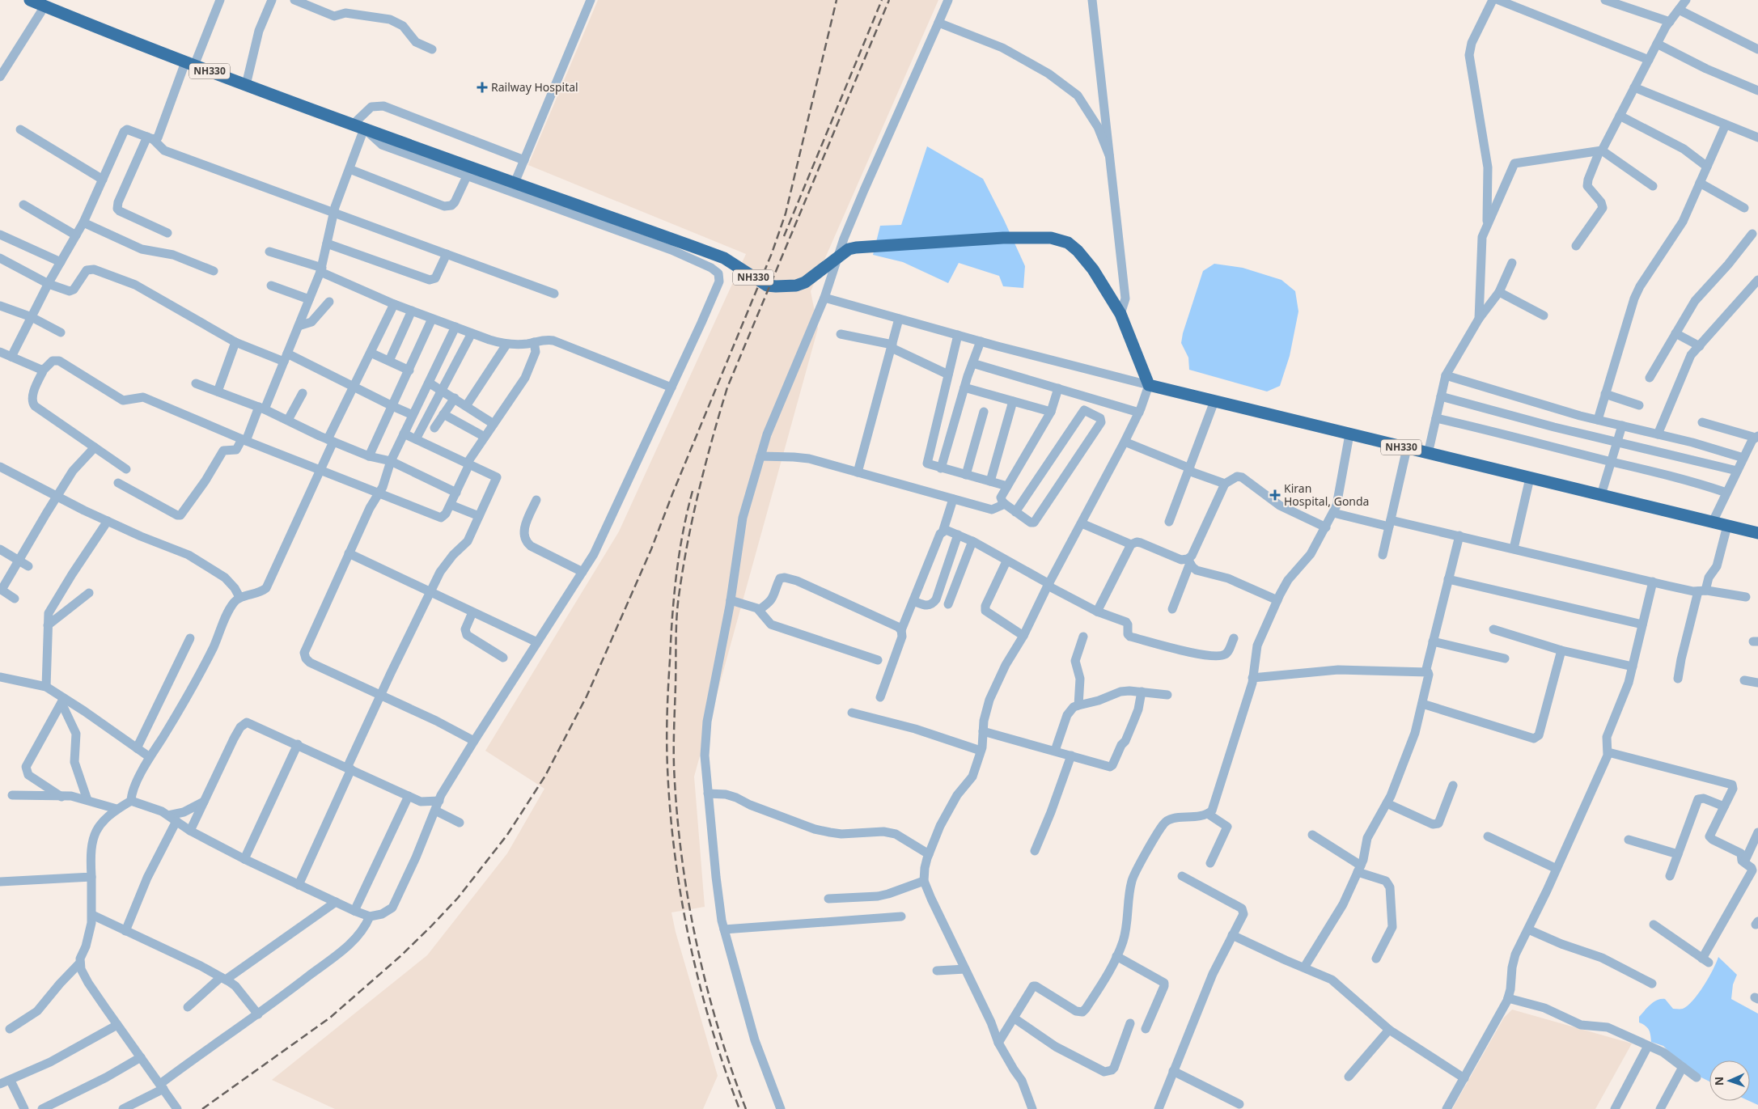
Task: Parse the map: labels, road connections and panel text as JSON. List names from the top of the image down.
{
  "streets": {
    "highway": ["NH330"]
  },
  "places": {
    "health": ["Railway Hospital", "Kiran Hospital, Gonda"]
  },
  "north": "left"
}
